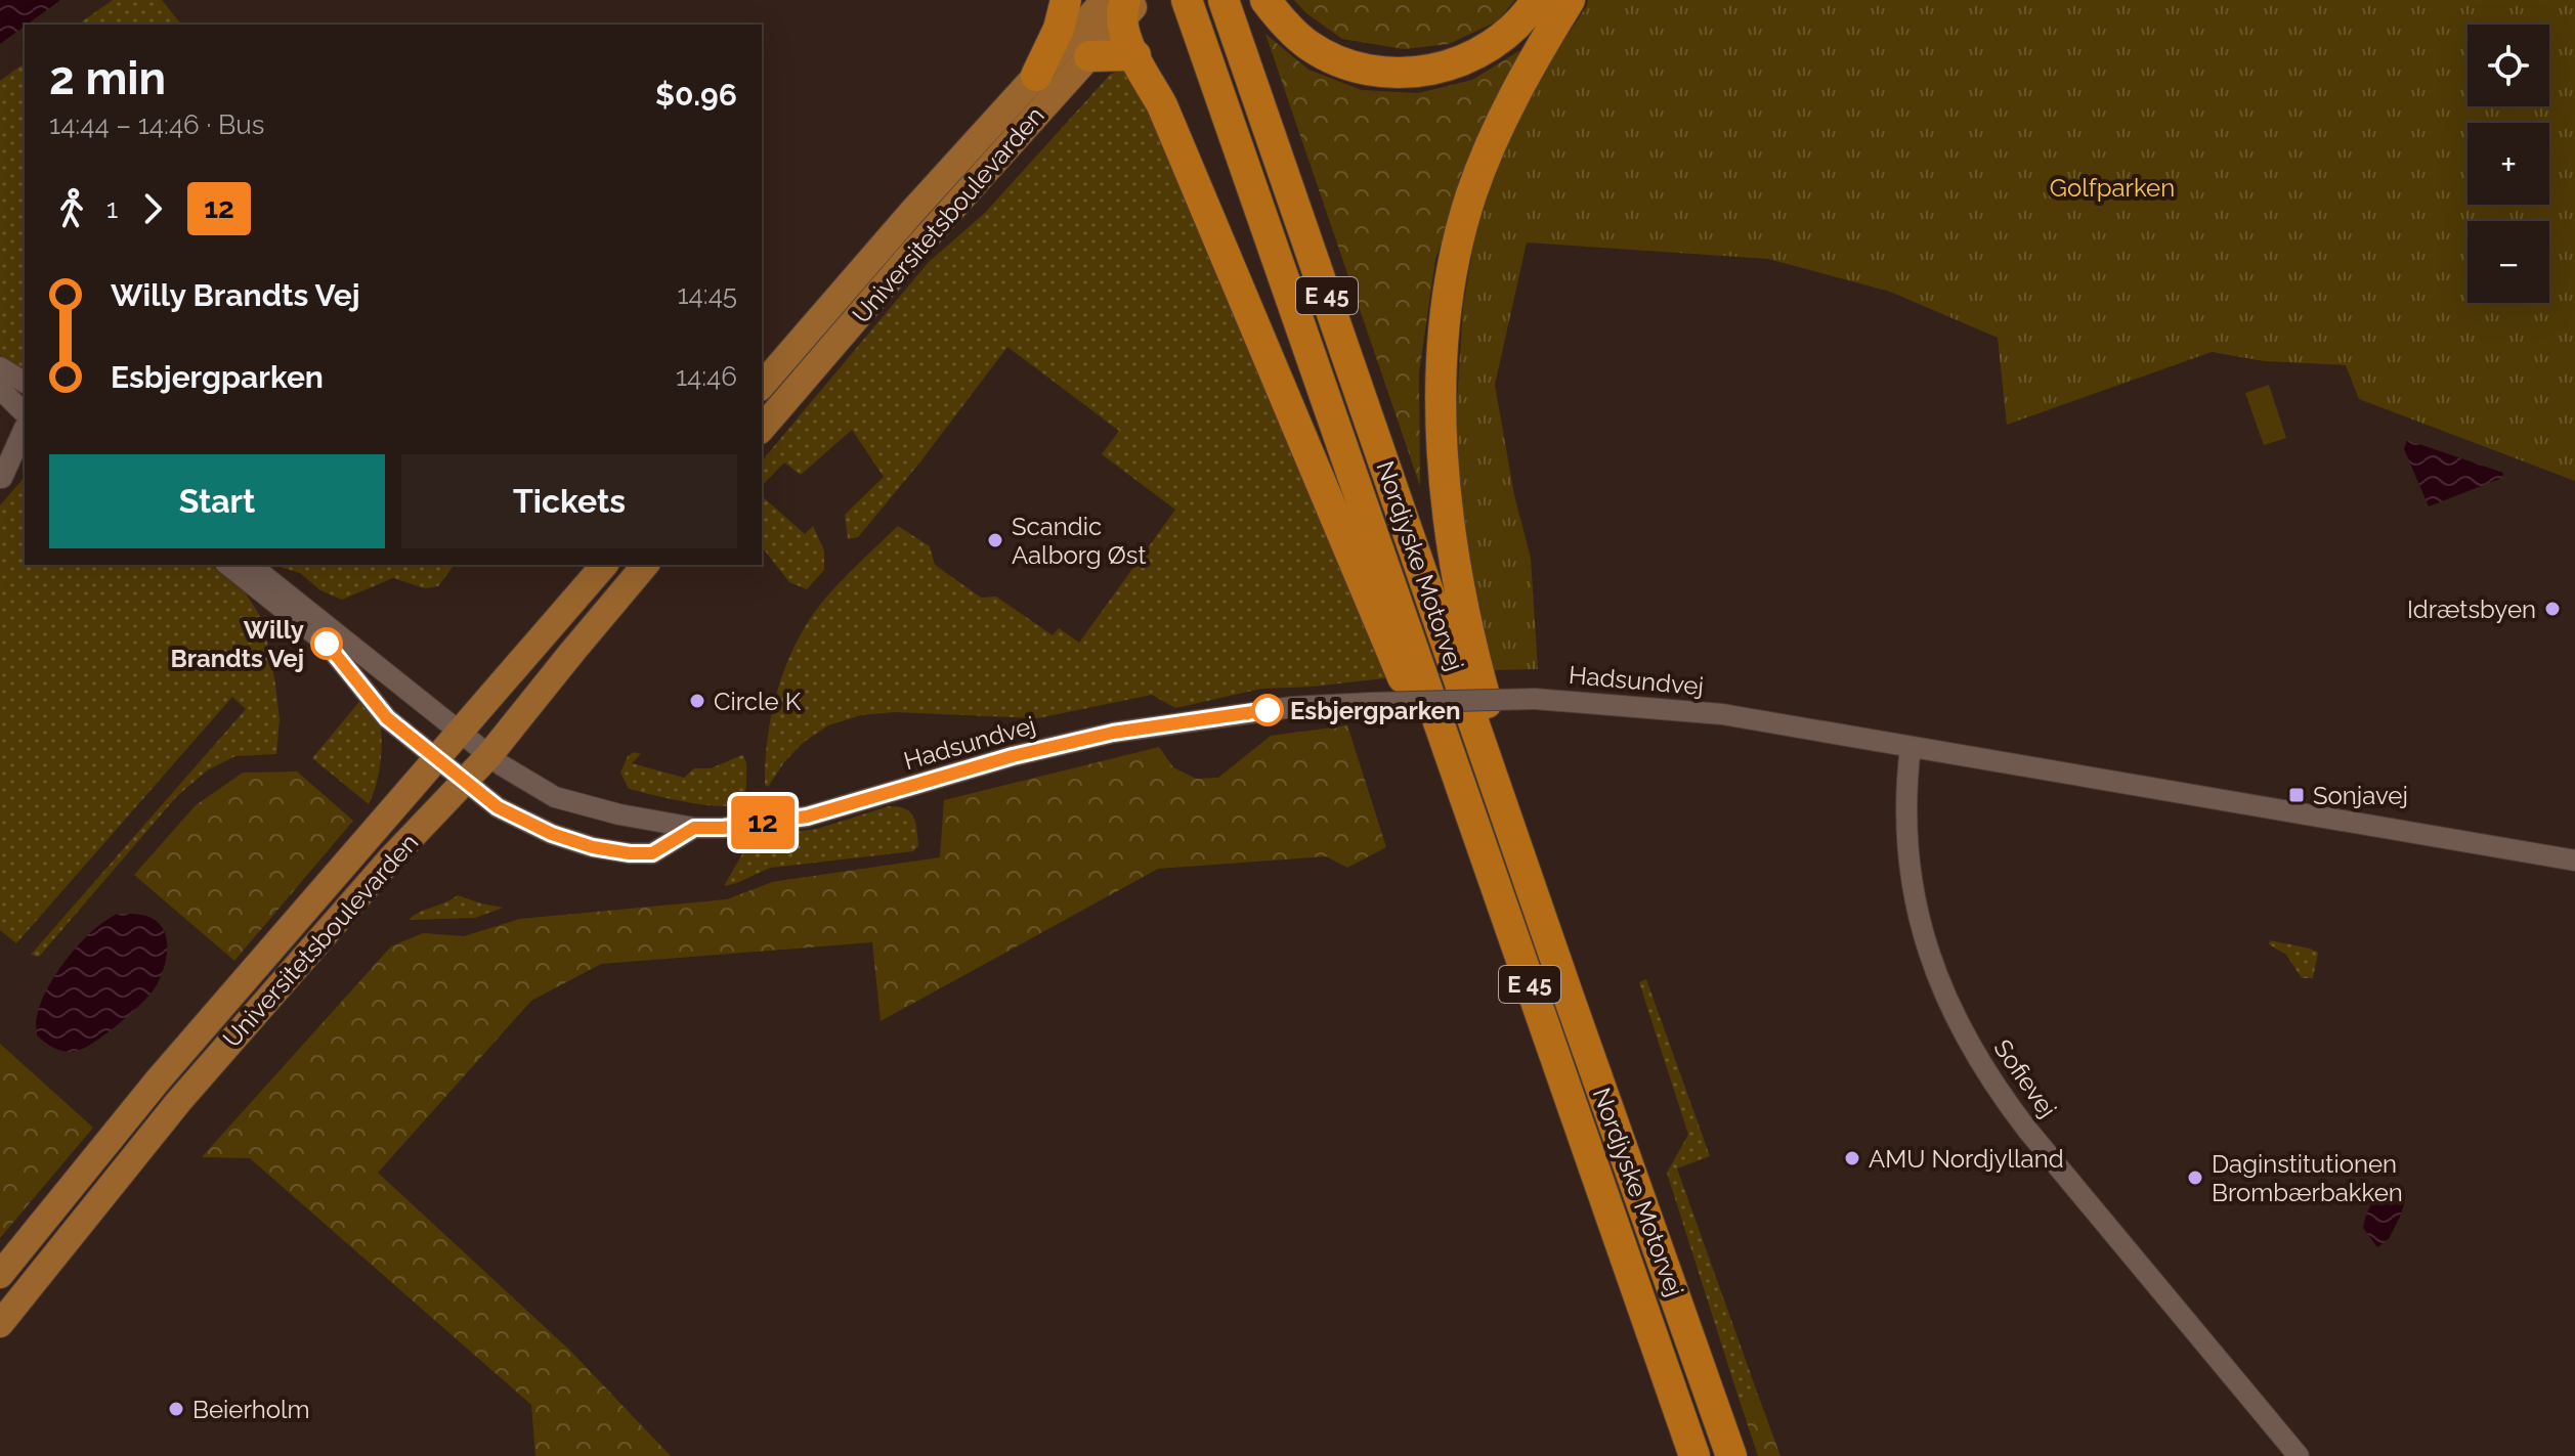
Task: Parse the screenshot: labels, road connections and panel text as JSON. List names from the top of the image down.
{
  "streets": {
    "highway": ["E 45", "Nordjyske Motorvej"],
    "main road": ["Universitetsboulevarden"],
    "street": ["Hadsundvej", "Sofievej"]
  },
  "crossings": [
    ["Universitetsboulevarden", "Hadsundvej"],
    ["Hadsundvej", "Sofievej"]
  ],
  "parks": ["Golfparken"],
  "places": {
    "other": [
      "Scandic Aalborg Øst",
      "Idrætsbyen",
      "Willy Brandts Vej",
      "Circle K",
      "Esbjergparken",
      "AMU Nordjylland",
      "Daginstitutionen Brombærbakken",
      "Beierholm"
    ],
    "transit": ["Sonjavej"]
  },
  "lines": ["bus line 12"],
  "page": {
    "on_map": "12",
    "map_buttons": ["+", "−"],
    "heading": ["2 min", "14:44 – 14:46 · Bus", "$0.96"],
    "legs": ["1", "12"],
    "list": [
      {
        "name": "Willy Brandts Vej",
        "value": "14:45"
      },
      {
        "name": "Esbjergparken",
        "value": "14:46"
      }
    ],
    "buttons": ["Start", "Tickets"]
  }
}
